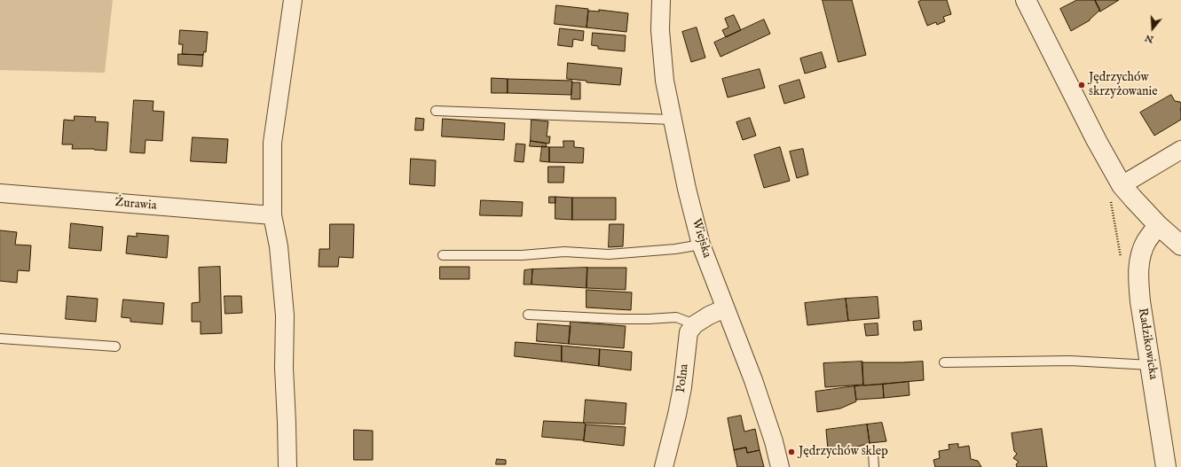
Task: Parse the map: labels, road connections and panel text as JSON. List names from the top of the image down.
{
  "streets": {
    "street": [
      "Żurawia",
      "Wiejska",
      "Radzikowicka",
      "Polna"
    ]
  },
  "places": ["Jędrzychów skrzyżowanie", "Jędrzychów sklep"],
  "north": "bottom"
}
